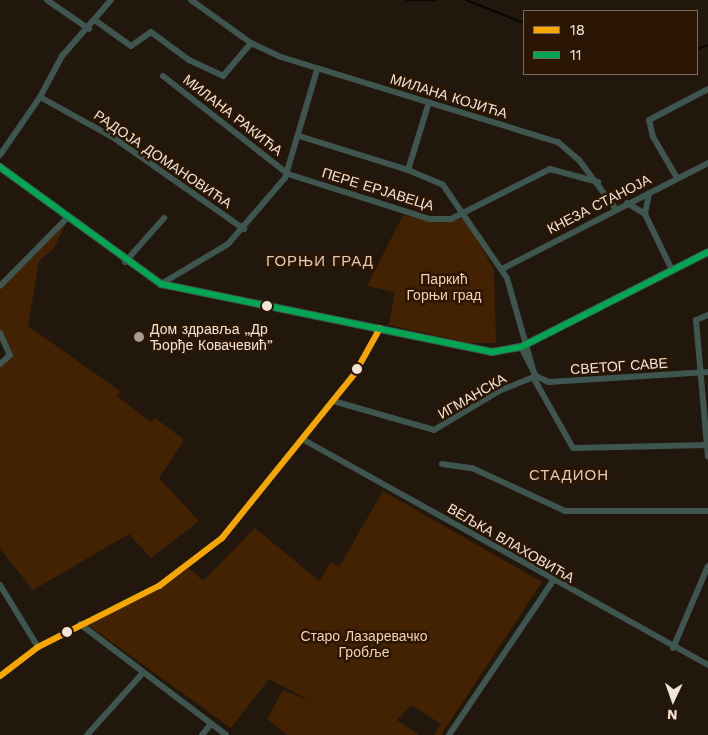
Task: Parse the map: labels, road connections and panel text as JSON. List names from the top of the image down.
{
  "streets": {
    "street": [
      "МИЛАНА КОЈИЋА",
      "МИЛАНА РАКИЋА",
      "РАДОЈА ДОМАНОВИЋА",
      "ПЕРЕ ЕРЈАВЕЦА",
      "КНЕЗА СТАНОЈА",
      "СВЕТОГ САВЕ",
      "ИГМАНСКА",
      "ВЕЉКА ВЛАХОВИЋА"
    ]
  },
  "crossings": [
    ["МИЛАНА КОЈИЋА", "ПЕРЕ ЕРЈАВЕЦА"],
    ["МИЛАНА КОЈИЋА", "КНЕЗА СТАНОЈА"],
    ["МИЛАНА РАКИЋА", "ПЕРЕ ЕРЈАВЕЦА"],
    ["СВЕТОГ САВЕ", "ИГМАНСКА"]
  ],
  "districts": ["ГОРЊИ ГРАД", "СТАДИОН"],
  "parks": ["Паркић Горњи град", "Старо Лазаревачко Гробље"],
  "places": ["Дом здравља „Др Ђорђе Ковачевић”"],
  "lines": ["transit line 11", "transit line 18"],
  "legend": ["18", "11"],
  "north": "bottom"
}
